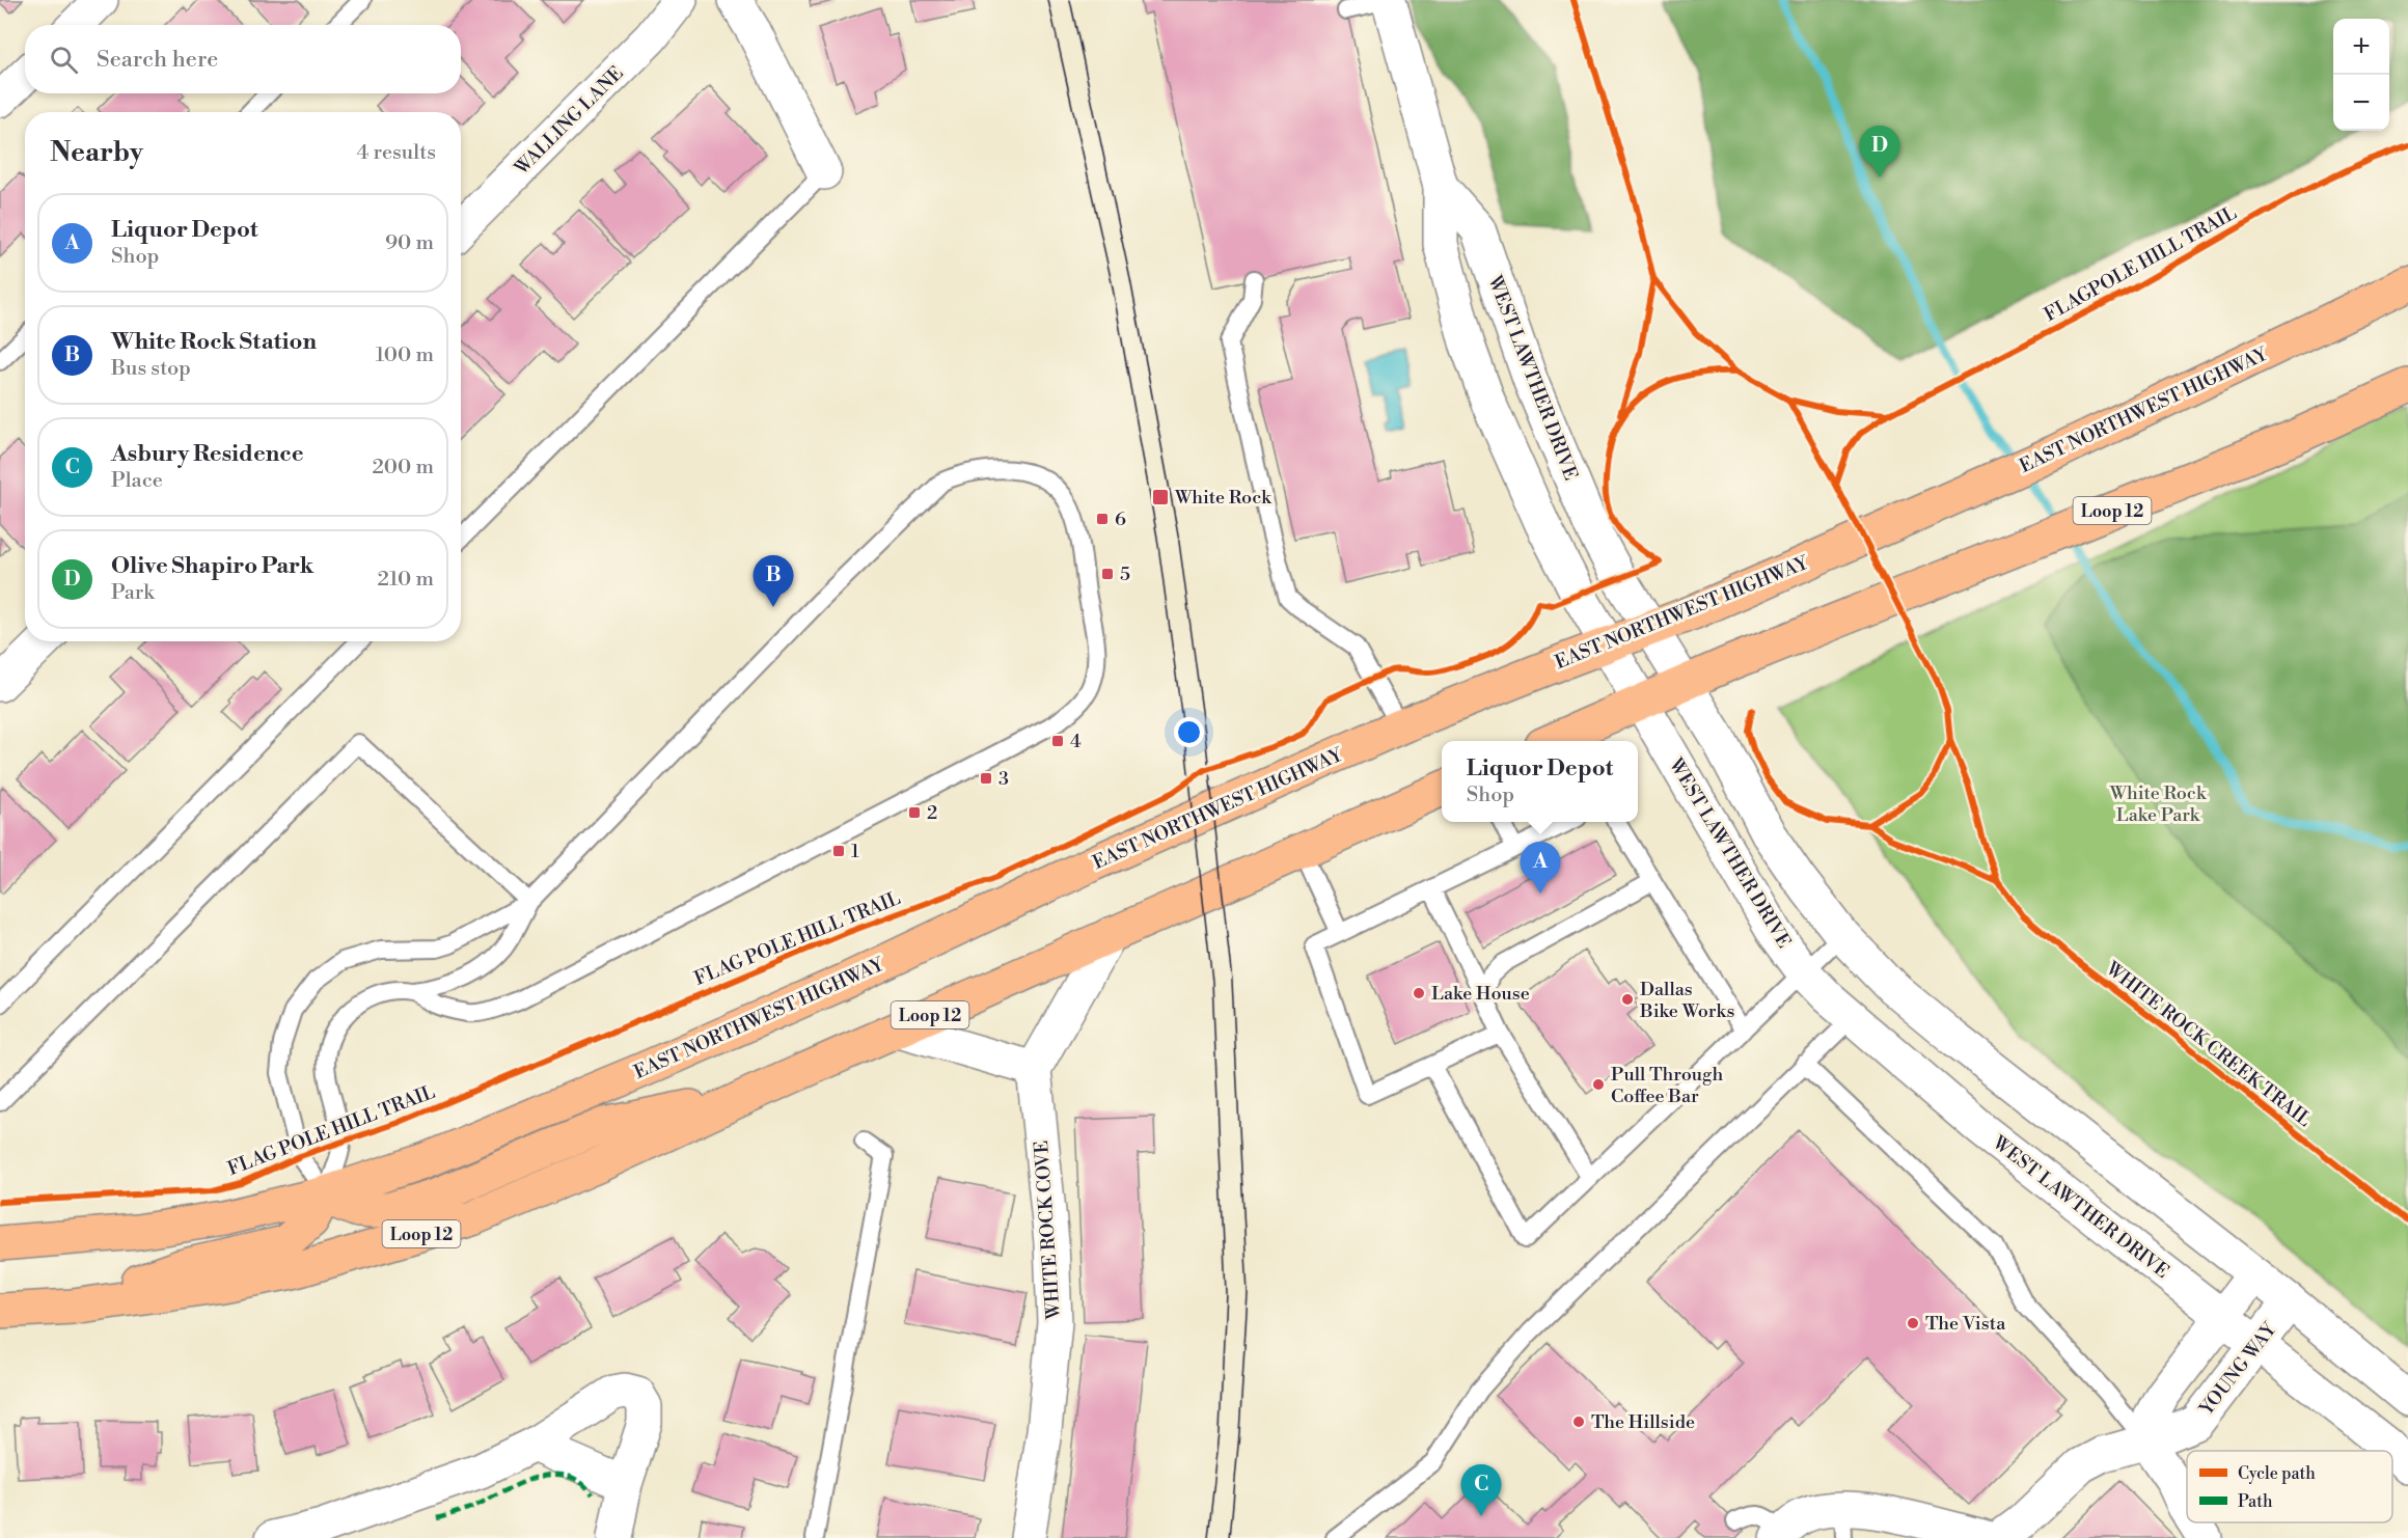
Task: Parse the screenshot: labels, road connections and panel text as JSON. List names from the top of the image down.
{
  "streets": {
    "main road": ["EAST NORTHWEST HIGHWAY", "Loop 12"],
    "street": [
      "WALLING LANE",
      "WEST LAWTHER DRIVE",
      "WHITE ROCK COVE",
      "YOUNG WAY"
    ],
    "cycle path": ["FLAGPOLE HILL TRAIL", "FLAG POLE HILL TRAIL", "WHITE ROCK CREEK TRAIL"]
  },
  "crossings": [
    ["WEST LAWTHER DRIVE", "EAST NORTHWEST HIGHWAY"],
    ["WEST LAWTHER DRIVE", "Loop 12"],
    ["WEST LAWTHER DRIVE", "YOUNG WAY"]
  ],
  "parks": ["White Rock Lake Park"],
  "places": {
    "transit": [
      "White Rock",
      "6",
      "5",
      "4",
      "3",
      "2",
      "1"
    ],
    "other": [
      "Lake House",
      "Dallas Bike Works",
      "Pull Through Coffee Bar",
      "The Vista",
      "The Hillside"
    ]
  },
  "legend": ["Cycle path", "Path"],
  "page": {
    "map_buttons": ["+", "−"],
    "search": "Search here",
    "heading": ["Nearby", "4 results"],
    "pins": [
      "D",
      "B",
      "A",
      "C"
    ],
    "list": [
      {
        "mark": "A",
        "name": "Liquor Depot",
        "note": "Shop",
        "value": "90 m"
      },
      {
        "mark": "B",
        "name": "White Rock Station",
        "note": "Bus stop",
        "value": "100 m"
      },
      {
        "mark": "C",
        "name": "Asbury Residence",
        "note": "Place",
        "value": "200 m"
      },
      {
        "mark": "D",
        "name": "Olive Shapiro Park",
        "note": "Park",
        "value": "210 m"
      }
    ],
    "popup": ["Liquor Depot", "Shop"]
  }
}
